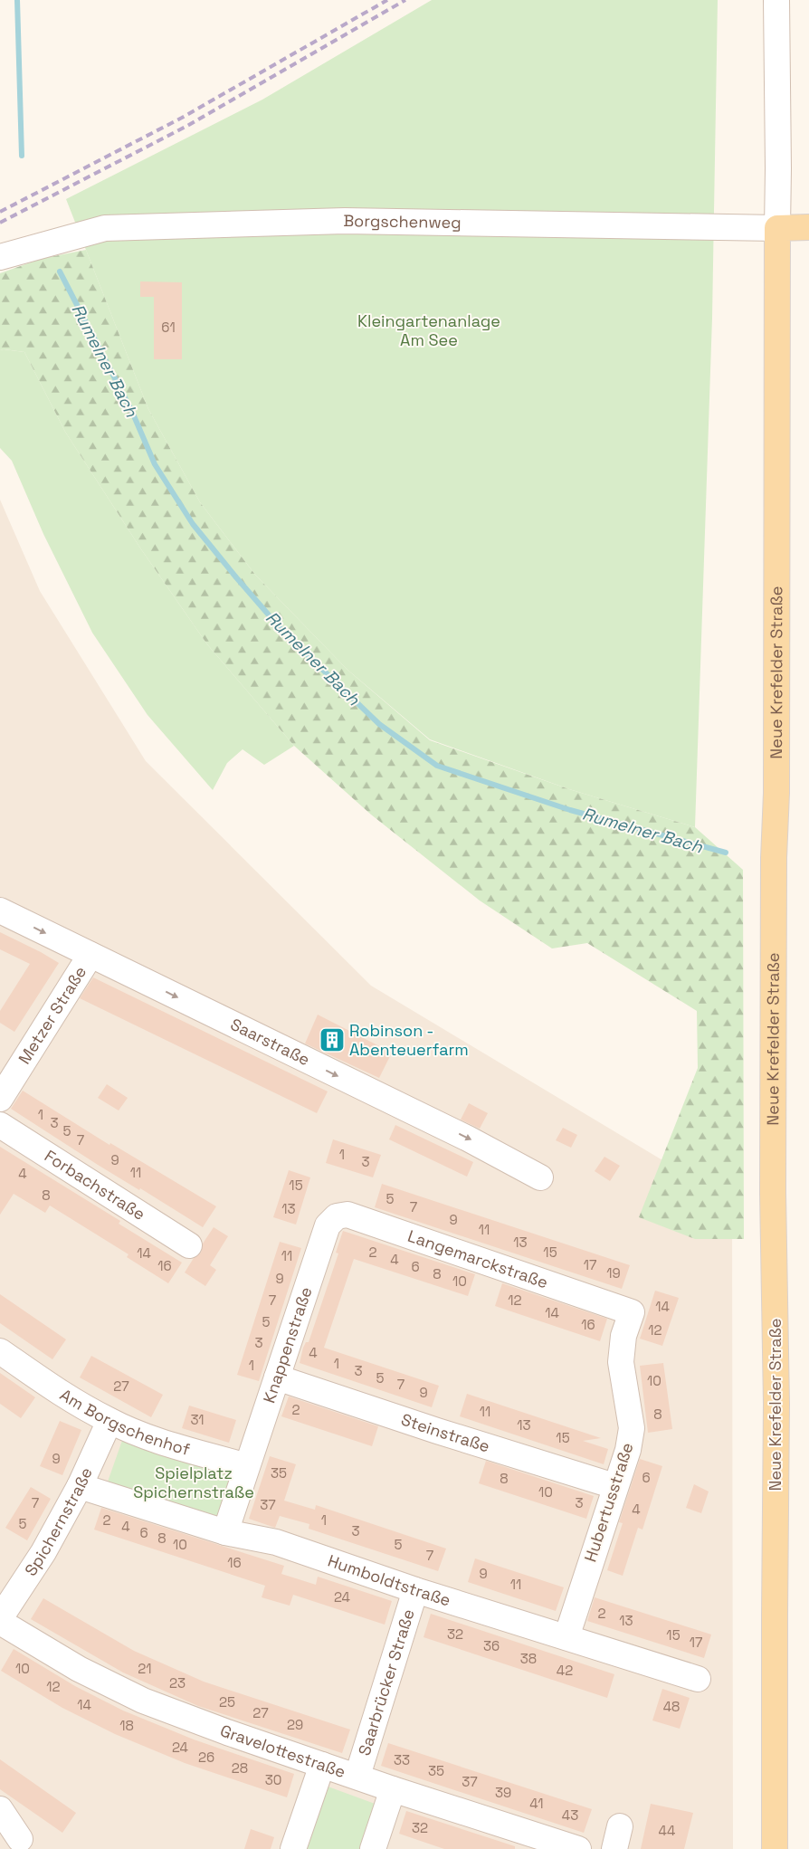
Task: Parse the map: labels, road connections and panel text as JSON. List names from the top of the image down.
{
  "streets": {
    "main road": ["Borgschenweg", "Neue Krefelder Straße"],
    "street": [
      "Metzer Straße",
      "Saarstraße",
      "Forbachstraße",
      "Langemarckstraße",
      "Knappenstraße",
      "Am Borgschenhof",
      "Steinstraße",
      "Hubertusstraße",
      "Spichernstraße",
      "Humboldtstraße",
      "Saarbrücker Straße",
      "Gravelottestraße"
    ]
  },
  "crossings": [
    ["Borgschenweg", "Neue Krefelder Straße"],
    ["Metzer Straße", "Saarstraße"],
    ["Langemarckstraße", "Knappenstraße"],
    ["Langemarckstraße", "Hubertusstraße"],
    ["Knappenstraße", "Am Borgschenhof"],
    ["Knappenstraße", "Steinstraße"],
    ["Am Borgschenhof", "Spichernstraße"],
    ["Steinstraße", "Hubertusstraße"],
    ["Hubertusstraße", "Humboldtstraße"],
    ["Spichernstraße", "Humboldtstraße"],
    ["Humboldtstraße", "Saarbrücker Straße"],
    ["Saarbrücker Straße", "Gravelottestraße"]
  ],
  "one_way": ["Saarstraße"],
  "water": ["Rumelner Bach"],
  "parks": ["Kleingartenanlage Am See", "Spielplatz Spichernstraße"],
  "places": {
    "building": ["Robinson - Abenteuerfarm"]
  },
  "house_numbers": [
    "61",
    "1",
    "3",
    "5",
    "7",
    "1",
    "9",
    "3",
    "11",
    "4",
    "15",
    "8",
    "5",
    "7",
    "13",
    "9",
    "11",
    "13",
    "2",
    "15",
    "14",
    "11",
    "4",
    "17",
    "16",
    "6",
    "19",
    "8",
    "9",
    "10",
    "7",
    "12",
    "14",
    "14",
    "5",
    "16",
    "12",
    "3",
    "4",
    "1",
    "1",
    "3",
    "5",
    "10",
    "7",
    "27",
    "9",
    "2",
    "11",
    "8",
    "31",
    "13",
    "15",
    "9",
    "35",
    "6",
    "8",
    "10",
    "7",
    "3",
    "37",
    "4",
    "2",
    "1",
    "5",
    "4",
    "3",
    "6",
    "8",
    "10",
    "5",
    "7",
    "16",
    "9",
    "11",
    "24",
    "2",
    "13",
    "32",
    "15",
    "17",
    "36",
    "38",
    "10",
    "21",
    "42",
    "23",
    "12",
    "25",
    "14",
    "48",
    "27",
    "29",
    "18",
    "24",
    "26",
    "33",
    "28",
    "35",
    "30",
    "37",
    "39",
    "41",
    "43",
    "32",
    "44"
  ]
}
